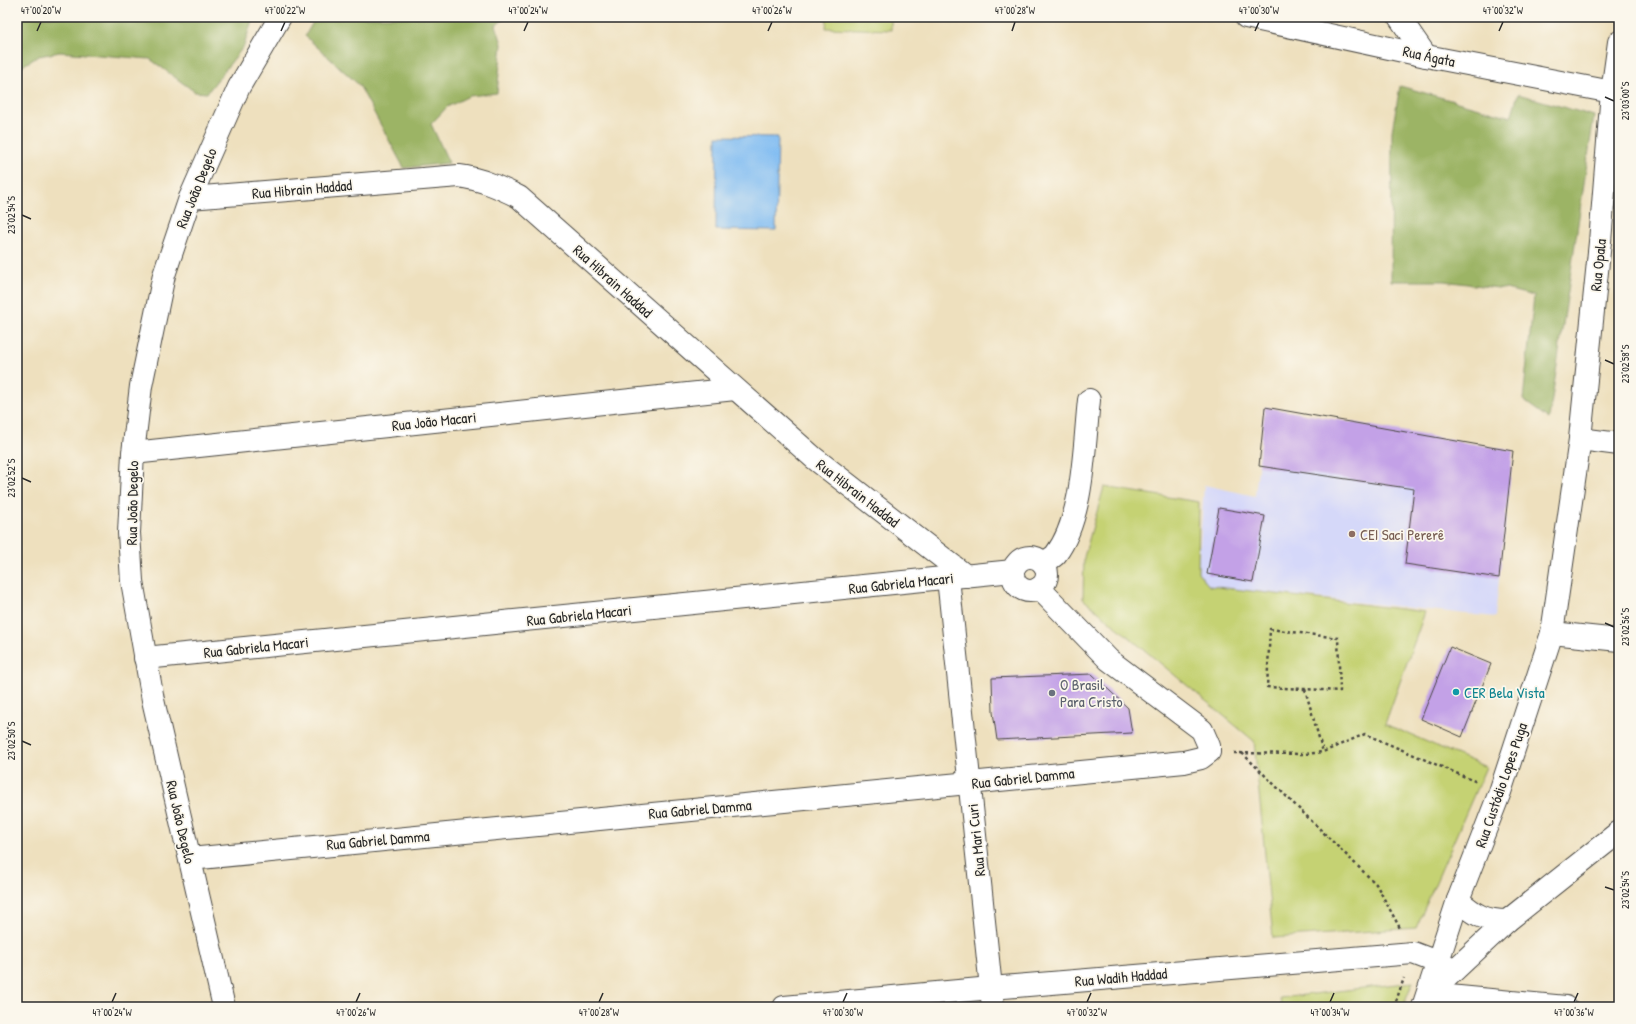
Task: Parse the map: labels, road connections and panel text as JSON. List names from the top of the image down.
{
  "streets": {
    "street": [
      "Rua Ágata",
      "Rua João Degelo",
      "Rua Hibrain Haddad",
      "Rua Opala",
      "Rua João Macari",
      "Rua Gabriela Macari",
      "Rua Gabriel Damma",
      "Rua Custódio Lopes Puga",
      "Rua Mari Curi",
      "Rua Wadih Haddad"
    ]
  },
  "crossings": [
    ["Rua Ágata", "Rua Opala"],
    ["Rua João Degelo", "Rua Hibrain Haddad"],
    ["Rua João Degelo", "Rua João Macari"],
    ["Rua João Degelo", "Rua Gabriela Macari"],
    ["Rua João Degelo", "Rua Gabriel Damma"],
    ["Rua Hibrain Haddad", "Rua João Macari"],
    ["Rua Hibrain Haddad", "Rua Gabriela Macari"],
    ["Rua Hibrain Haddad", "Rua Mari Curi"],
    ["Rua Opala", "Rua Custódio Lopes Puga"],
    ["Rua Gabriela Macari", "Rua Mari Curi"],
    ["Rua Gabriel Damma", "Rua Mari Curi"],
    ["Rua Custódio Lopes Puga", "Rua Wadih Haddad"],
    ["Rua Mari Curi", "Rua Wadih Haddad"]
  ],
  "places": ["CEI Saci Pererê", "CER Bela Vista", "O Brasil Para Cristo"],
  "coordinates": [
    "47°00'20\"W",
    "47°00'22\"W",
    "47°00'24\"W",
    "47°00'26\"W",
    "47°00'28\"W",
    "47°00'30\"W",
    "47°00'32\"W",
    "23°03'00\"S",
    "23°02'54\"S",
    "23°02'58\"S",
    "23°02'52\"S",
    "23°02'56\"S",
    "23°02'50\"S",
    "47°00'34\"W",
    "47°00'36\"W"
  ]
}
